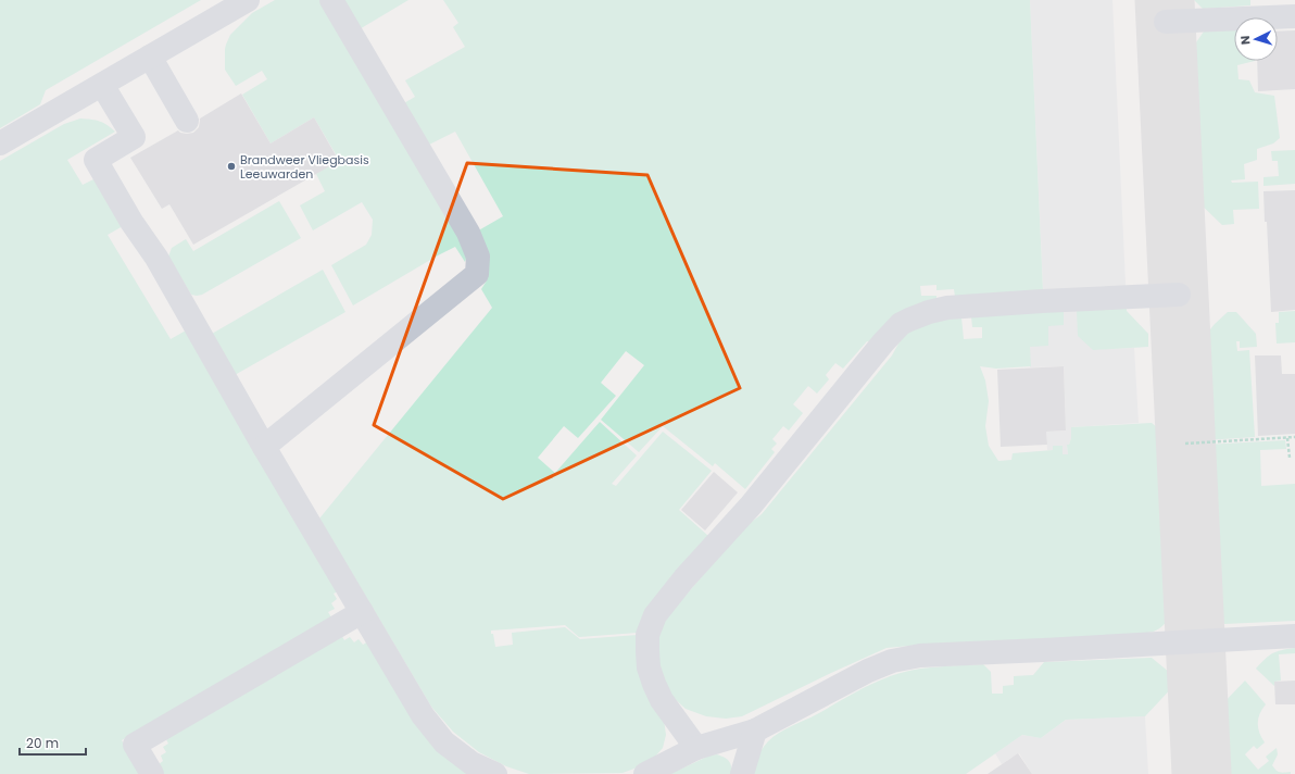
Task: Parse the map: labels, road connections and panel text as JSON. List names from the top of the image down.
{
  "places": ["Brandweer Vliegbasis Leeuwarden"],
  "scale_bar": "20 m",
  "north": "left"
}
